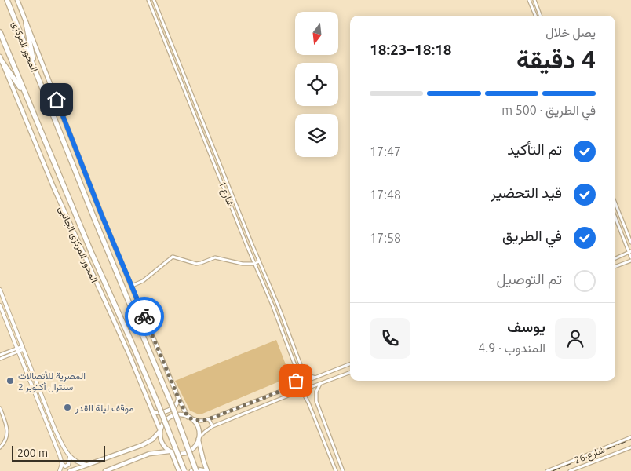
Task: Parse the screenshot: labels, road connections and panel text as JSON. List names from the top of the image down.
{
  "streets": {
    "highway": ["المحور المركزى"],
    "main road": ["المحور المركزى الجانبى"],
    "street": ["شارع 1", "شارع 26"]
  },
  "places": ["المصرية للأتصالات سنترال أكتوبر 2", "موقف ليلة القدر"],
  "scale_bar": "200 m",
  "north": "bottom",
  "page": {
    "heading": ["4 دقيقة", "يصل خلال", "18:18–18:23"],
    "panel": ["يوسف", "المندوب · 4.9"],
    "bar": "في الطريق · 500 m",
    "list": [
      ["تم التأكيد", "17:47"],
      ["قيد التحضير", "17:48"],
      ["في الطريق", "17:58"],
      "تم التوصيل"
    ],
    "scale": "200 m"
  }
}
